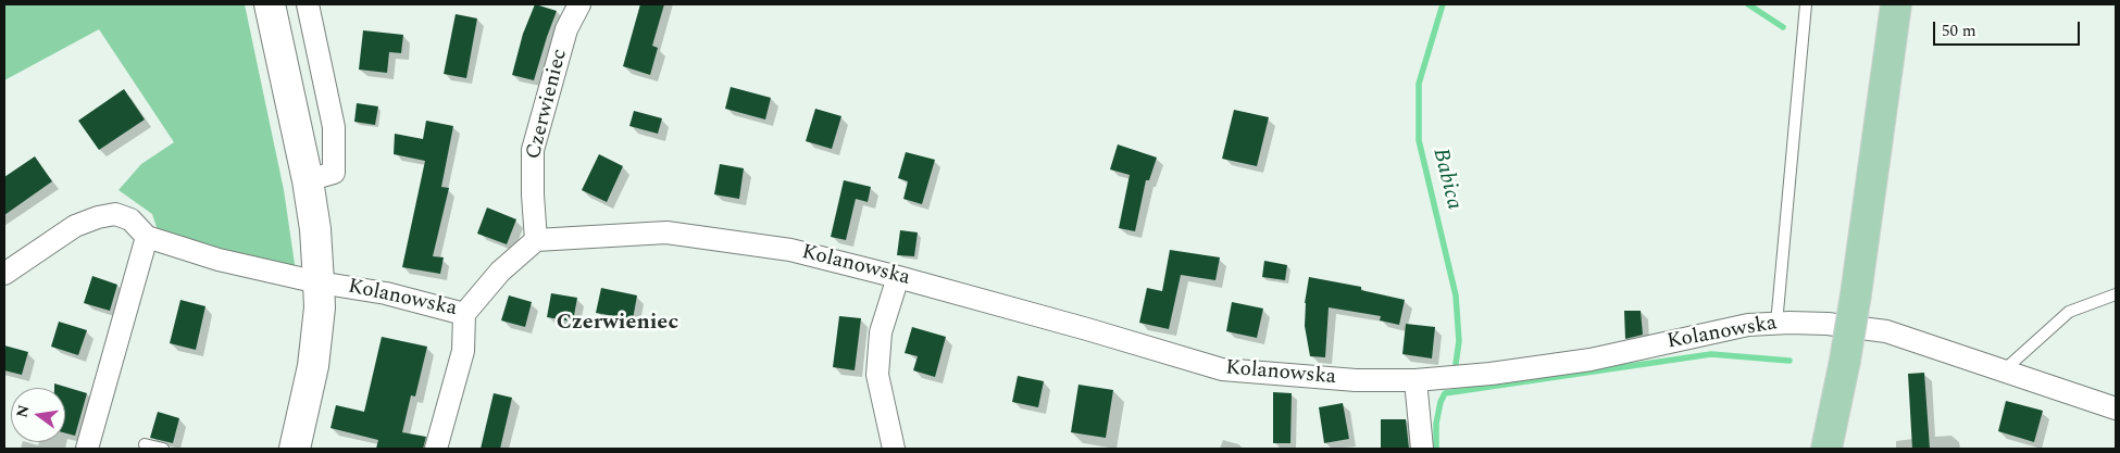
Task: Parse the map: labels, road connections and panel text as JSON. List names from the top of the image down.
{
  "streets": {
    "street": ["Czerwieniec", "Kolanowska"]
  },
  "crossings": [
    ["Czerwieniec", "Kolanowska"]
  ],
  "districts": ["Czerwieniec"],
  "water": ["Babica"],
  "scale_bar": "50 m",
  "north": "left"
}
